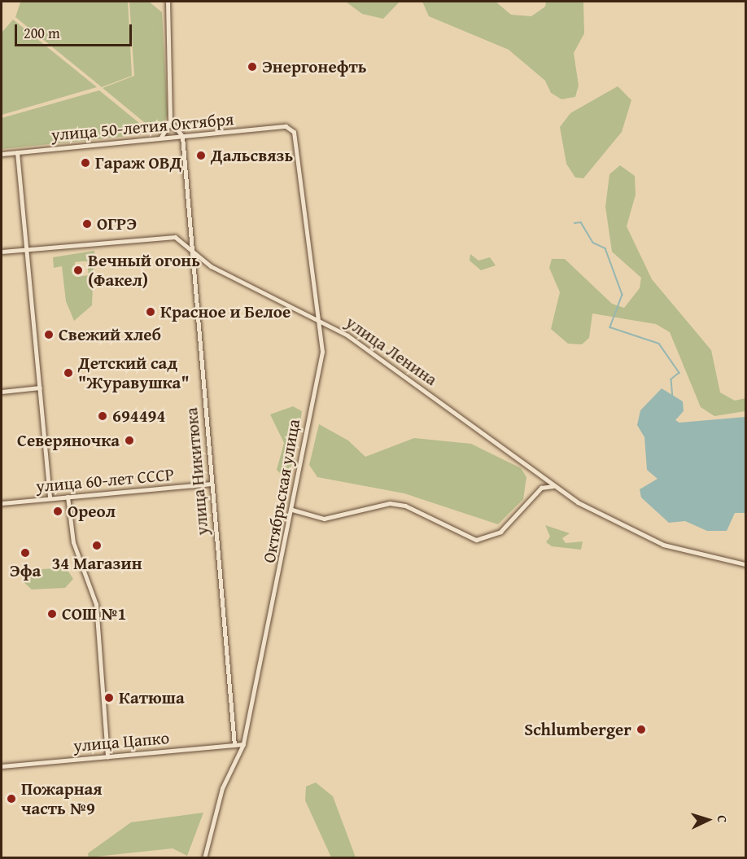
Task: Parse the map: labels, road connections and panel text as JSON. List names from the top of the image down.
{
  "streets": {
    "street": [
      "улица 50-летия Октября",
      "улица Ленина",
      "улица Никитюка",
      "улица 60-лет СССР",
      "Октябрьская улица",
      "улица Цапко"
    ]
  },
  "crossings": [
    ["улица 50-летия Октября", "улица Никитюка"],
    ["улица 50-летия Октября", "Октябрьская улица"],
    ["улица Ленина", "улица Никитюка"],
    ["улица Ленина", "Октябрьская улица"],
    ["улица Никитюка", "улица 60-лет СССР"],
    ["улица Никитюка", "улица Цапко"],
    ["Октябрьская улица", "улица Цапко"]
  ],
  "places": [
    "Энергонефть",
    "Дальсвязь",
    "Гараж ОВД",
    "ОГРЭ",
    "Вечный огонь (Факел)",
    "Красное и Белое",
    "Свежий хлеб",
    "Детский сад \"Журавушка\"",
    "694494",
    "Северяночка",
    "Ореол",
    "34 Магазин",
    "Эфа",
    "СОШ №1",
    "Катюша",
    "Schlumberger",
    "Пожарная часть №9"
  ],
  "scale_bar": "200 m",
  "north": "right"
}
